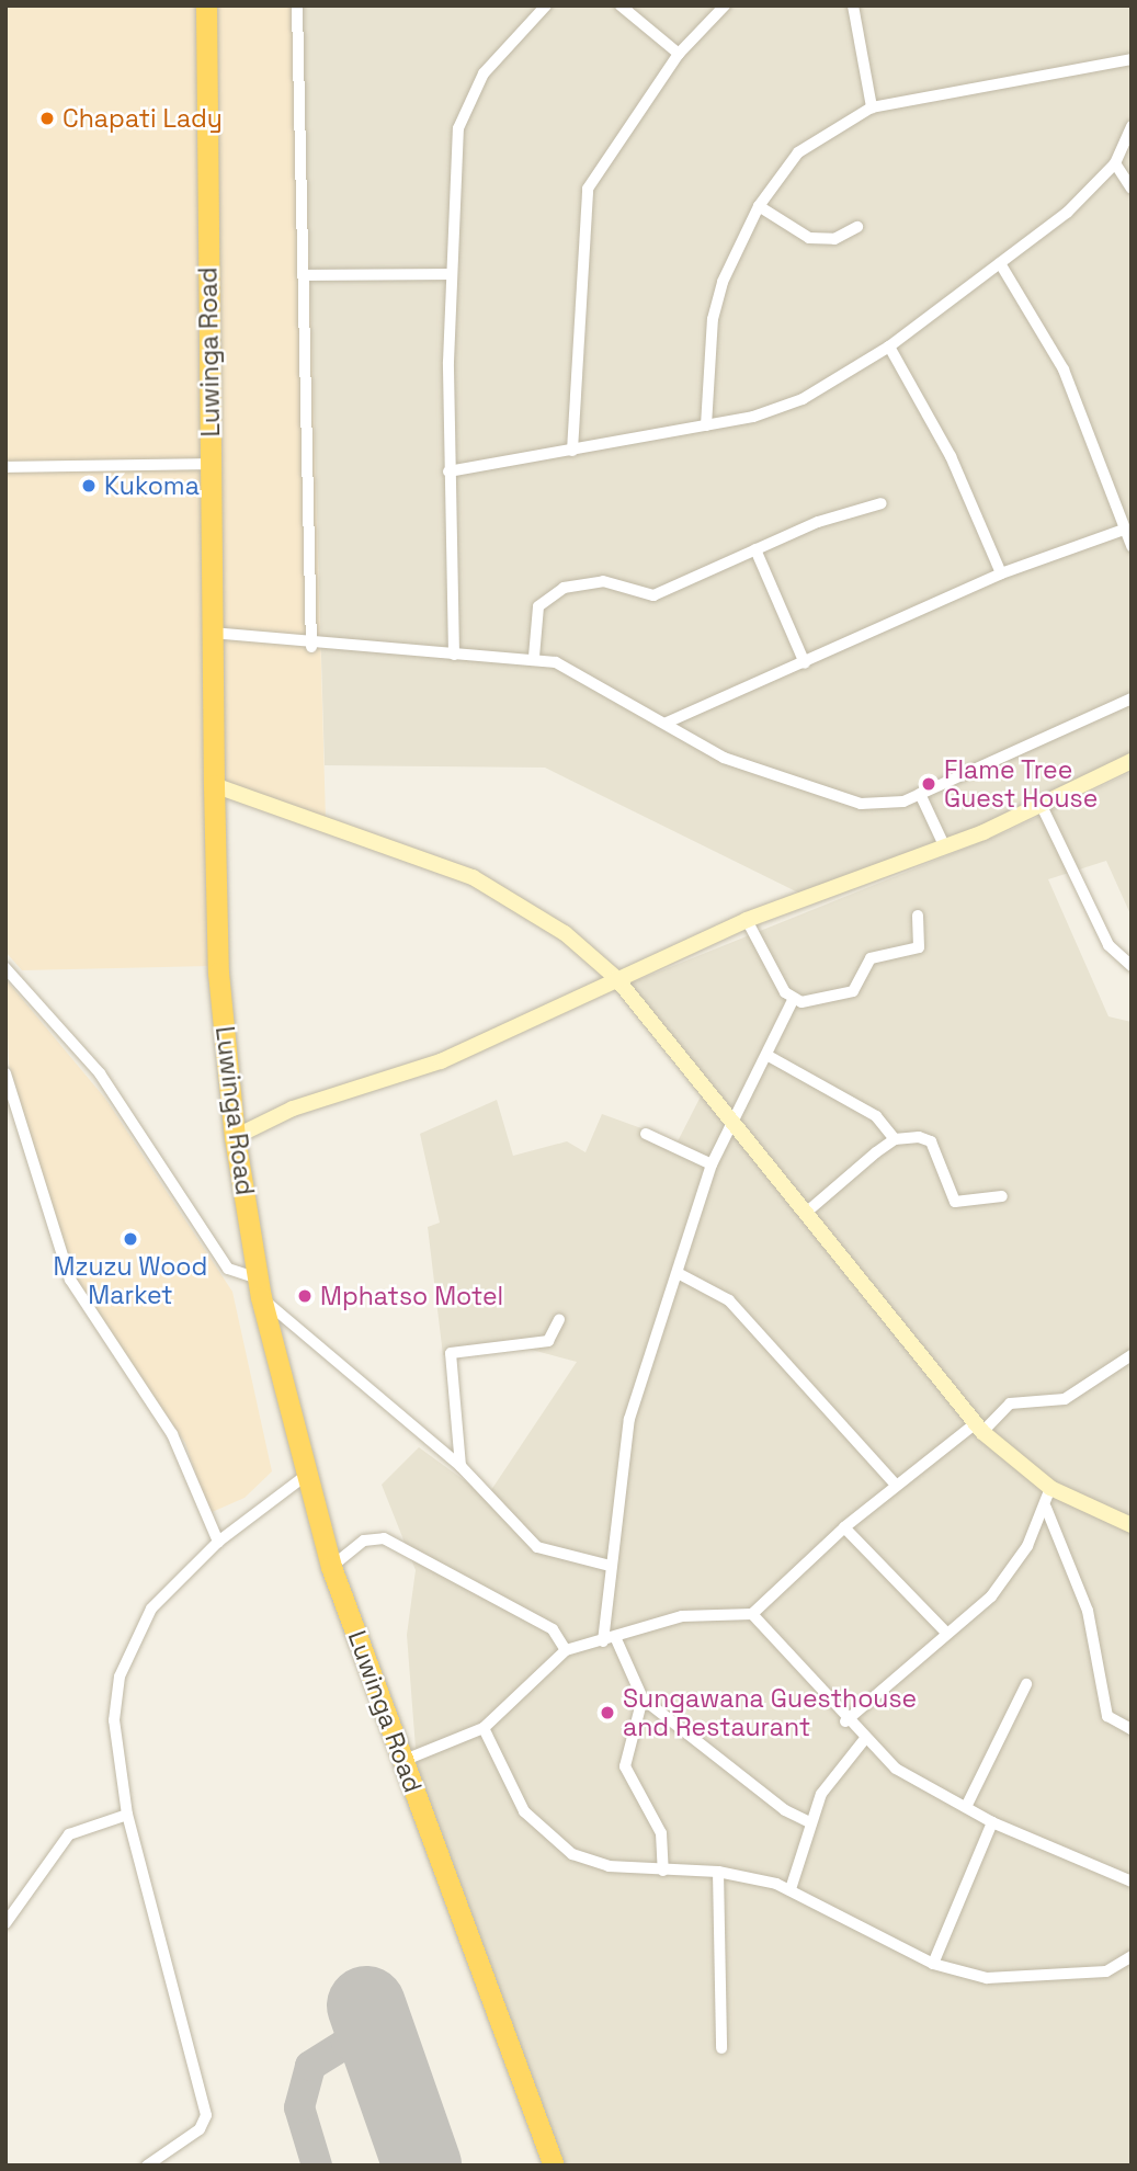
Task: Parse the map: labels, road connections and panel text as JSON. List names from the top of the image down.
{
  "streets": {
    "highway": ["Luwinga Road"]
  },
  "places": [
    "Chapati Lady",
    "Kukoma",
    "Flame Tree Guest House",
    "Mzuzu Wood Market",
    "Mphatso Motel",
    "Sungawana Guesthouse and Restaurant"
  ]
}
